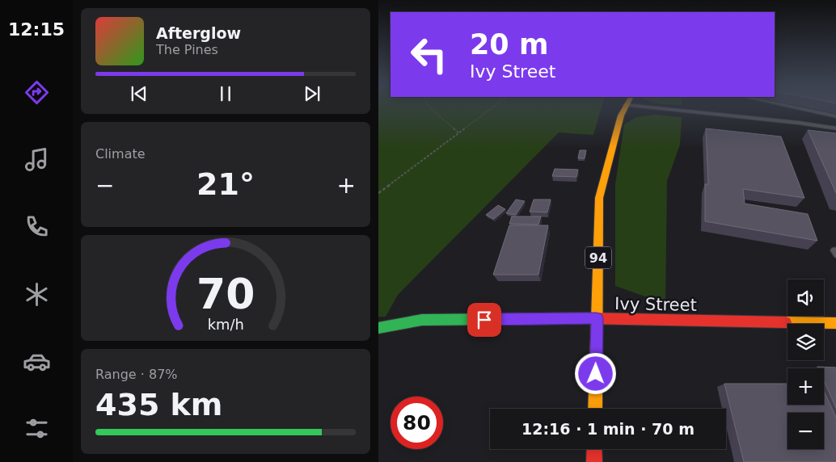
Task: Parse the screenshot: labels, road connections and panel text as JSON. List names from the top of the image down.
{
  "streets": {
    "main road": ["94", "Ivy Street"]
  },
  "crossings": [
    ["94", "Ivy Street"]
  ],
  "page": {
    "tabs": "12:15",
    "turn": ["20 m", "Ivy Street"],
    "song": ["Afterglow", "The Pines"],
    "tile": [
      "Climate",
      ["Range · 87%", "435 km"]
    ],
    "heat": ["−", "21°", "+"],
    "map_buttons": ["+", "−"],
    "limit": "80",
    "trip": "12:16 · 1 min · 70 m",
    "gauge": ["70", "km/h"]
  }
}
